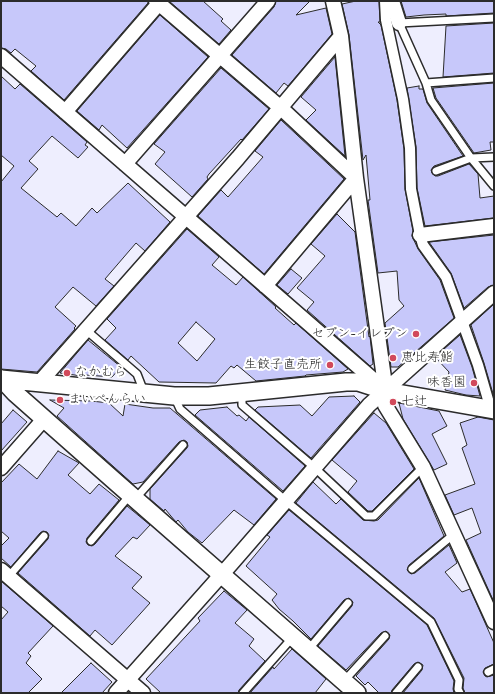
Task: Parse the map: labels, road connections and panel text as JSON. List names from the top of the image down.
{
  "places": [
    "セブン-イレブン",
    "恵比寿鮨",
    "生餃子直売所",
    "なかむら",
    "味香園",
    "まいぺんらい",
    "七辻"
  ]
}
